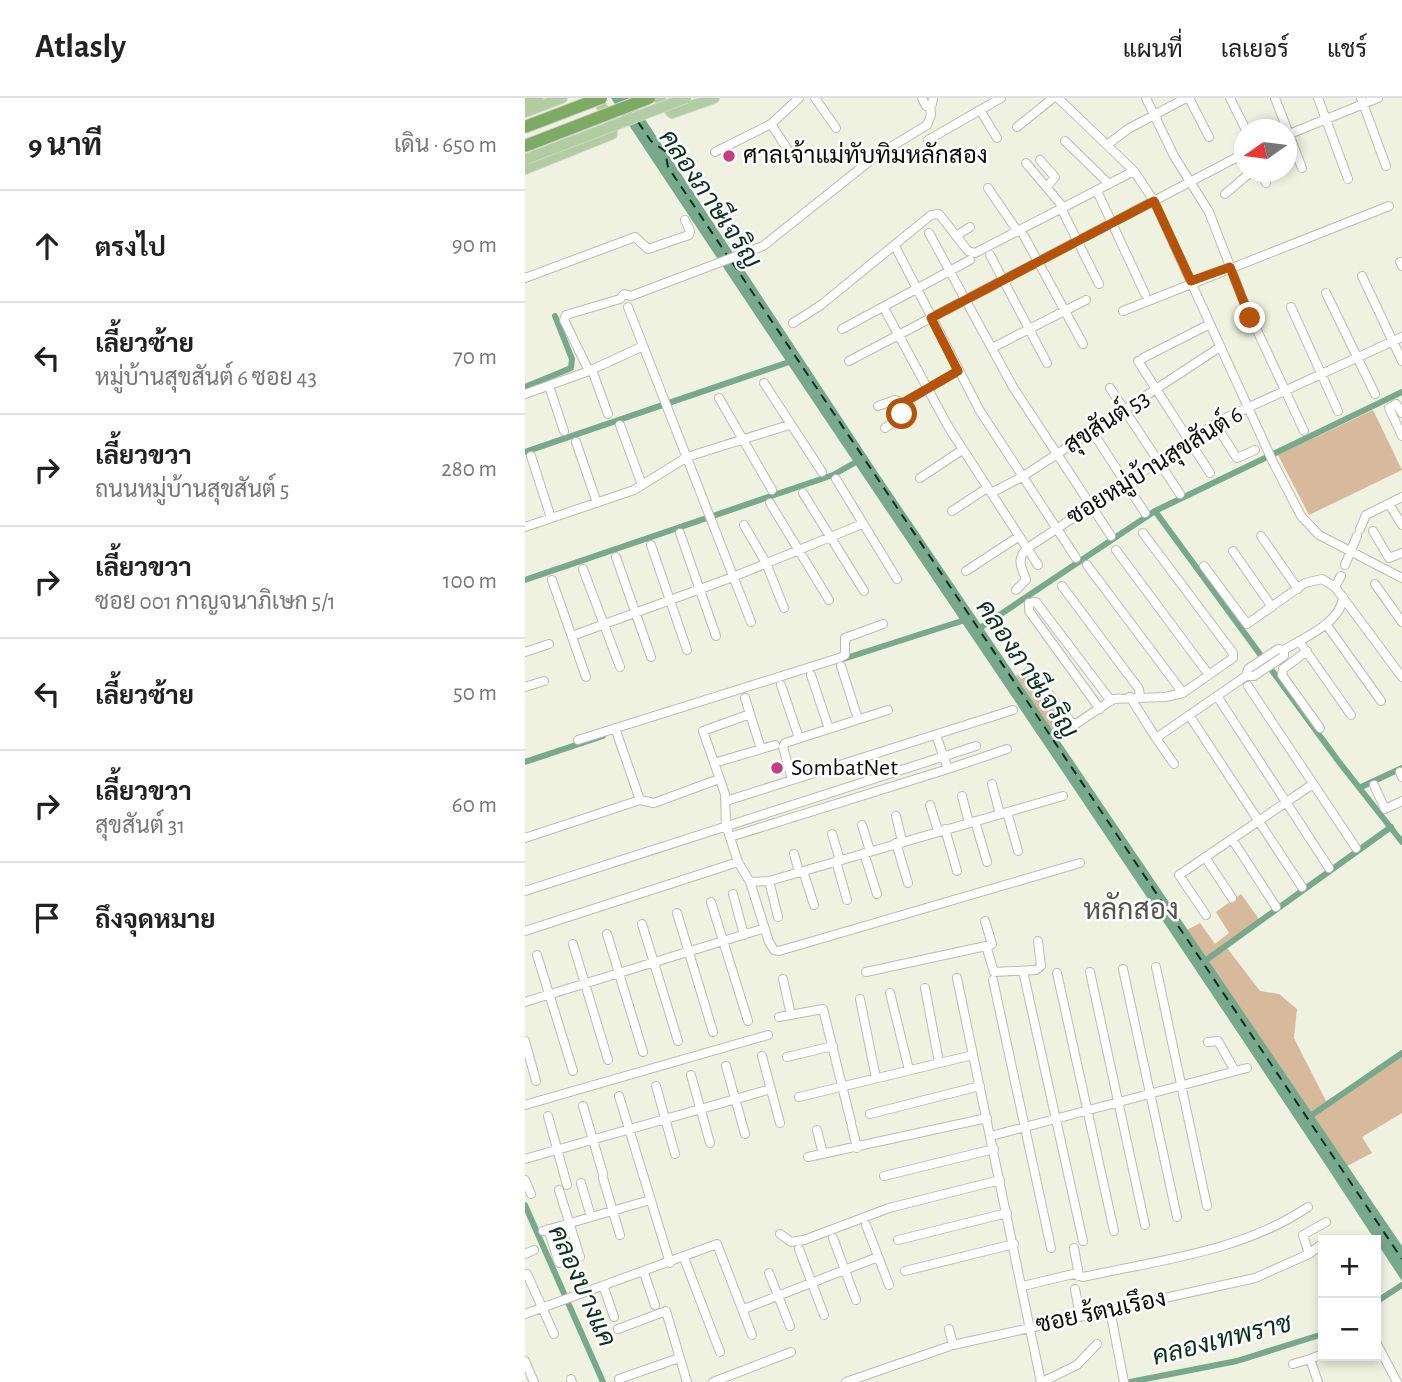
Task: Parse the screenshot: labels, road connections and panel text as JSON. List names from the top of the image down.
{
  "streets": {
    "street": ["สุขสันต์ 53", "ซอยหมู่บ้านสุขสันต์ 6", "ซอย ร้ตนเรึอง"]
  },
  "districts": ["หลักสอง"],
  "water": ["คลองภาษีเจริญ", "คลองบางแค", "คลองเทพราช"],
  "places": ["ศาลเจ้าแม่ทับทิมหลักสอง", "SombatNet"],
  "north": "left",
  "page": {
    "header": "Atlasly",
    "nav": ["แผนที่", "เลเยอร์", "แชร์"],
    "heading": ["9 นาที", "เดิน · 650 m"],
    "list": [
      ["ตรงไป", "90 m"],
      ["เลี้ยวซ้าย", "หมู่บ้านสุขสันต์ 6 ซอย 43", "70 m"],
      ["เลี้ยวขวา", "ถนนหมู่บ้านสุขสันต์ 5", "280 m"],
      ["เลี้ยวขวา", "ซอย 001 กาญจนาภิเษก 5/1", "100 m"],
      ["เลี้ยวซ้าย", "50 m"],
      ["เลี้ยวขวา", "สุขสันต์ 31", "60 m"],
      "ถึงจุดหมาย"
    ],
    "map_buttons": ["+", "−"]
  }
}
